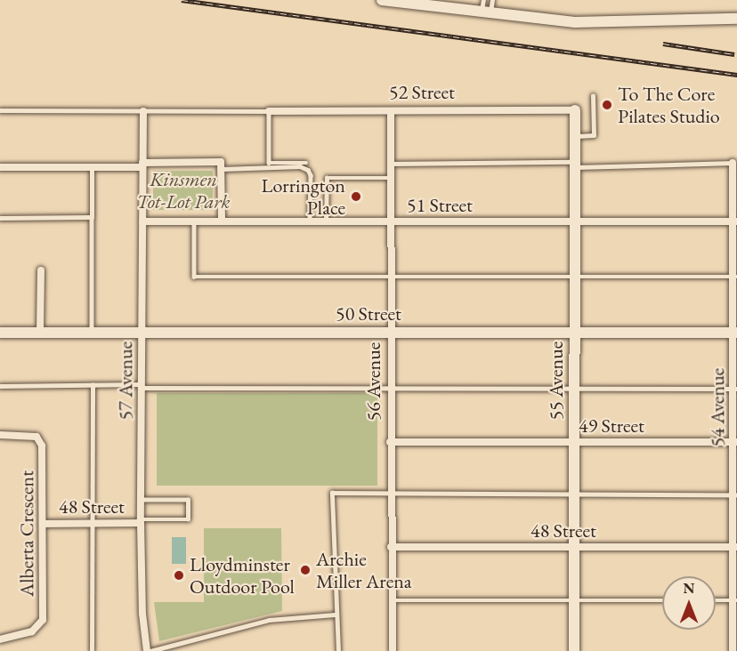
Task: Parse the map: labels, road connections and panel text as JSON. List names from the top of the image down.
{
  "streets": {
    "street": [
      "52 Street",
      "51 Street",
      "50 Street",
      "57 Avenue",
      "55 Avenue",
      "56 Avenue",
      "54 Avenue",
      "49 Street",
      "48 Street",
      "Alberta Crescent"
    ]
  },
  "crossings": [
    ["52 Street", "55 Avenue"],
    ["52 Street", "56 Avenue"],
    ["51 Street", "57 Avenue"],
    ["51 Street", "55 Avenue"],
    ["51 Street", "56 Avenue"],
    ["51 Street", "54 Avenue"],
    ["50 Street", "57 Avenue"],
    ["50 Street", "55 Avenue"],
    ["50 Street", "56 Avenue"],
    ["50 Street", "54 Avenue"],
    ["57 Avenue", "48 Street"],
    ["55 Avenue", "49 Street"],
    ["55 Avenue", "48 Street"],
    ["56 Avenue", "49 Street"],
    ["56 Avenue", "48 Street"],
    ["54 Avenue", "49 Street"],
    ["54 Avenue", "48 Street"],
    ["48 Street", "Alberta Crescent"]
  ],
  "parks": ["Kinsmen Tot-Lot Park"],
  "places": [
    "To The Core Pilates Studio",
    "Lorrington Place",
    "Archie Miller Arena",
    "Lloydminster Outdoor Pool"
  ],
  "north": "top"
}
